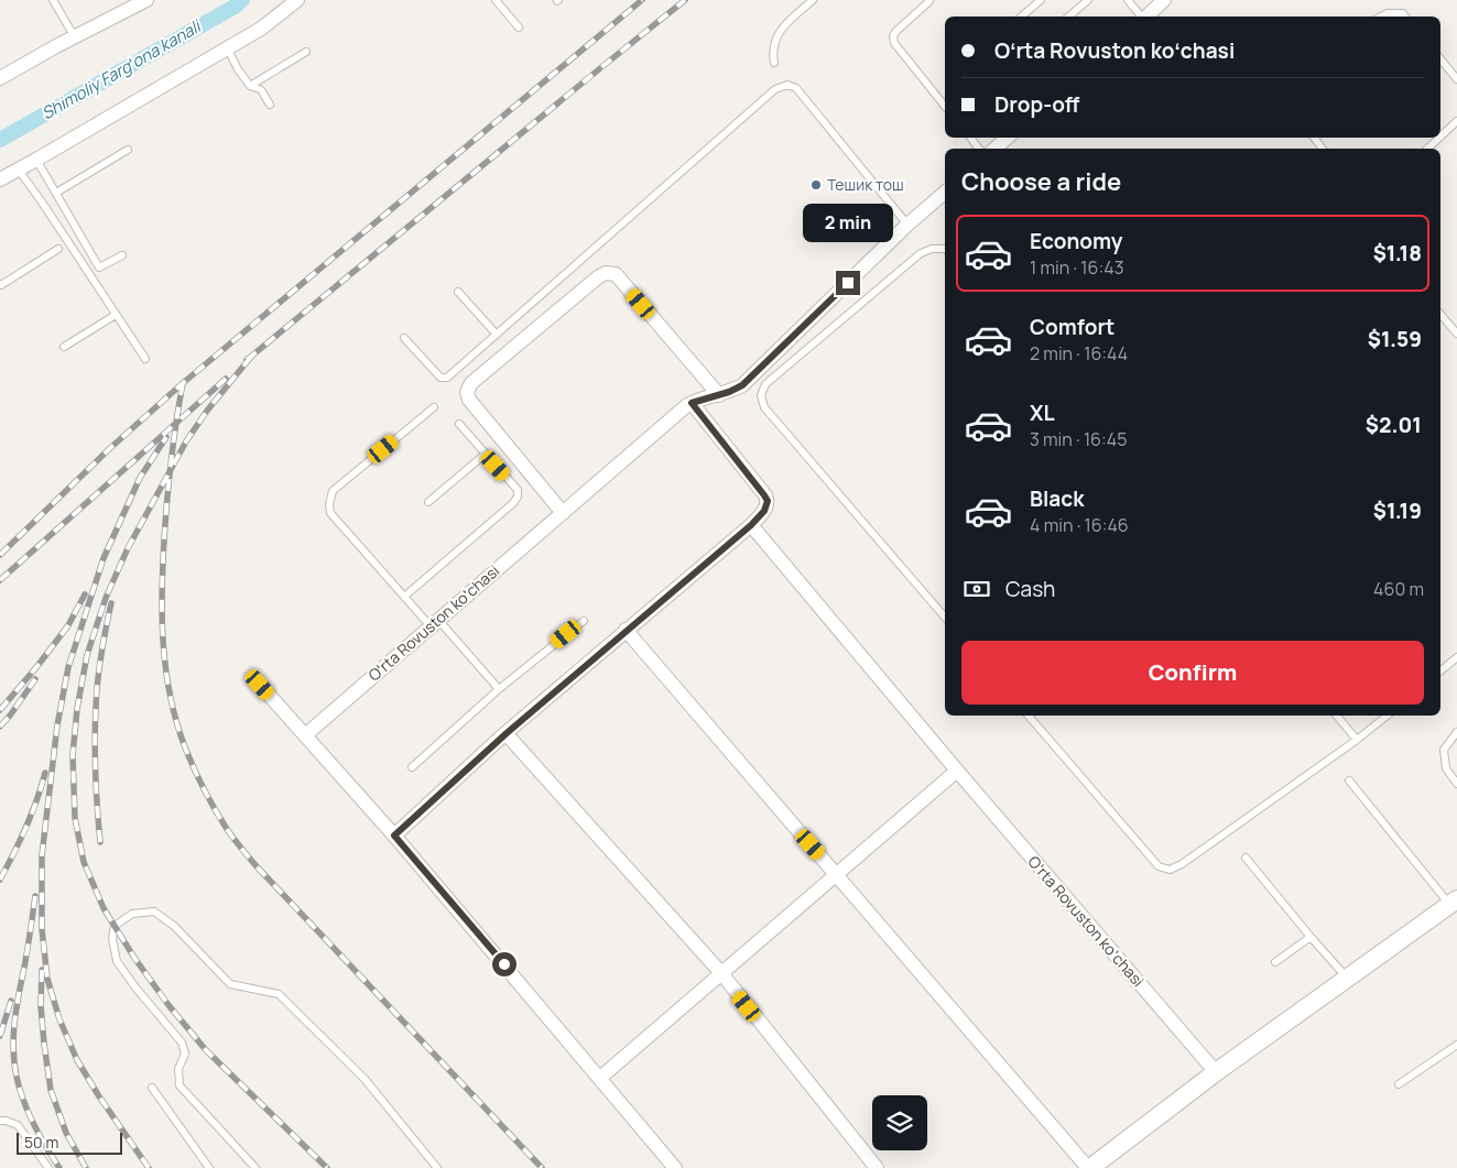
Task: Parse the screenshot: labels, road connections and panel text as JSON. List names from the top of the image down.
{
  "streets": {
    "street": ["Oʻrta Rovuston koʻchasi"]
  },
  "water": ["Shimoliy Fargʻona kanali"],
  "places": ["Тешик тош"],
  "scale_bar": "50 m",
  "page": {
    "banner": ["Oʻrta Rovuston koʻchasi", "Drop-off"],
    "heading": "Choose a ride",
    "bubble": "2 min",
    "list": [
      {
        "name": "Economy",
        "note": "1 min · 16:43",
        "value": "$1.18"
      },
      {
        "name": "Comfort",
        "note": "2 min · 16:44",
        "value": "$1.59"
      },
      {
        "name": "XL",
        "note": "3 min · 16:45",
        "value": "$2.01"
      },
      {
        "name": "Black",
        "note": "4 min · 16:46",
        "value": "$1.19"
      }
    ],
    "pay": ["Cash", "460 m"],
    "buttons": "Confirm",
    "scale": "50 m"
  }
}
